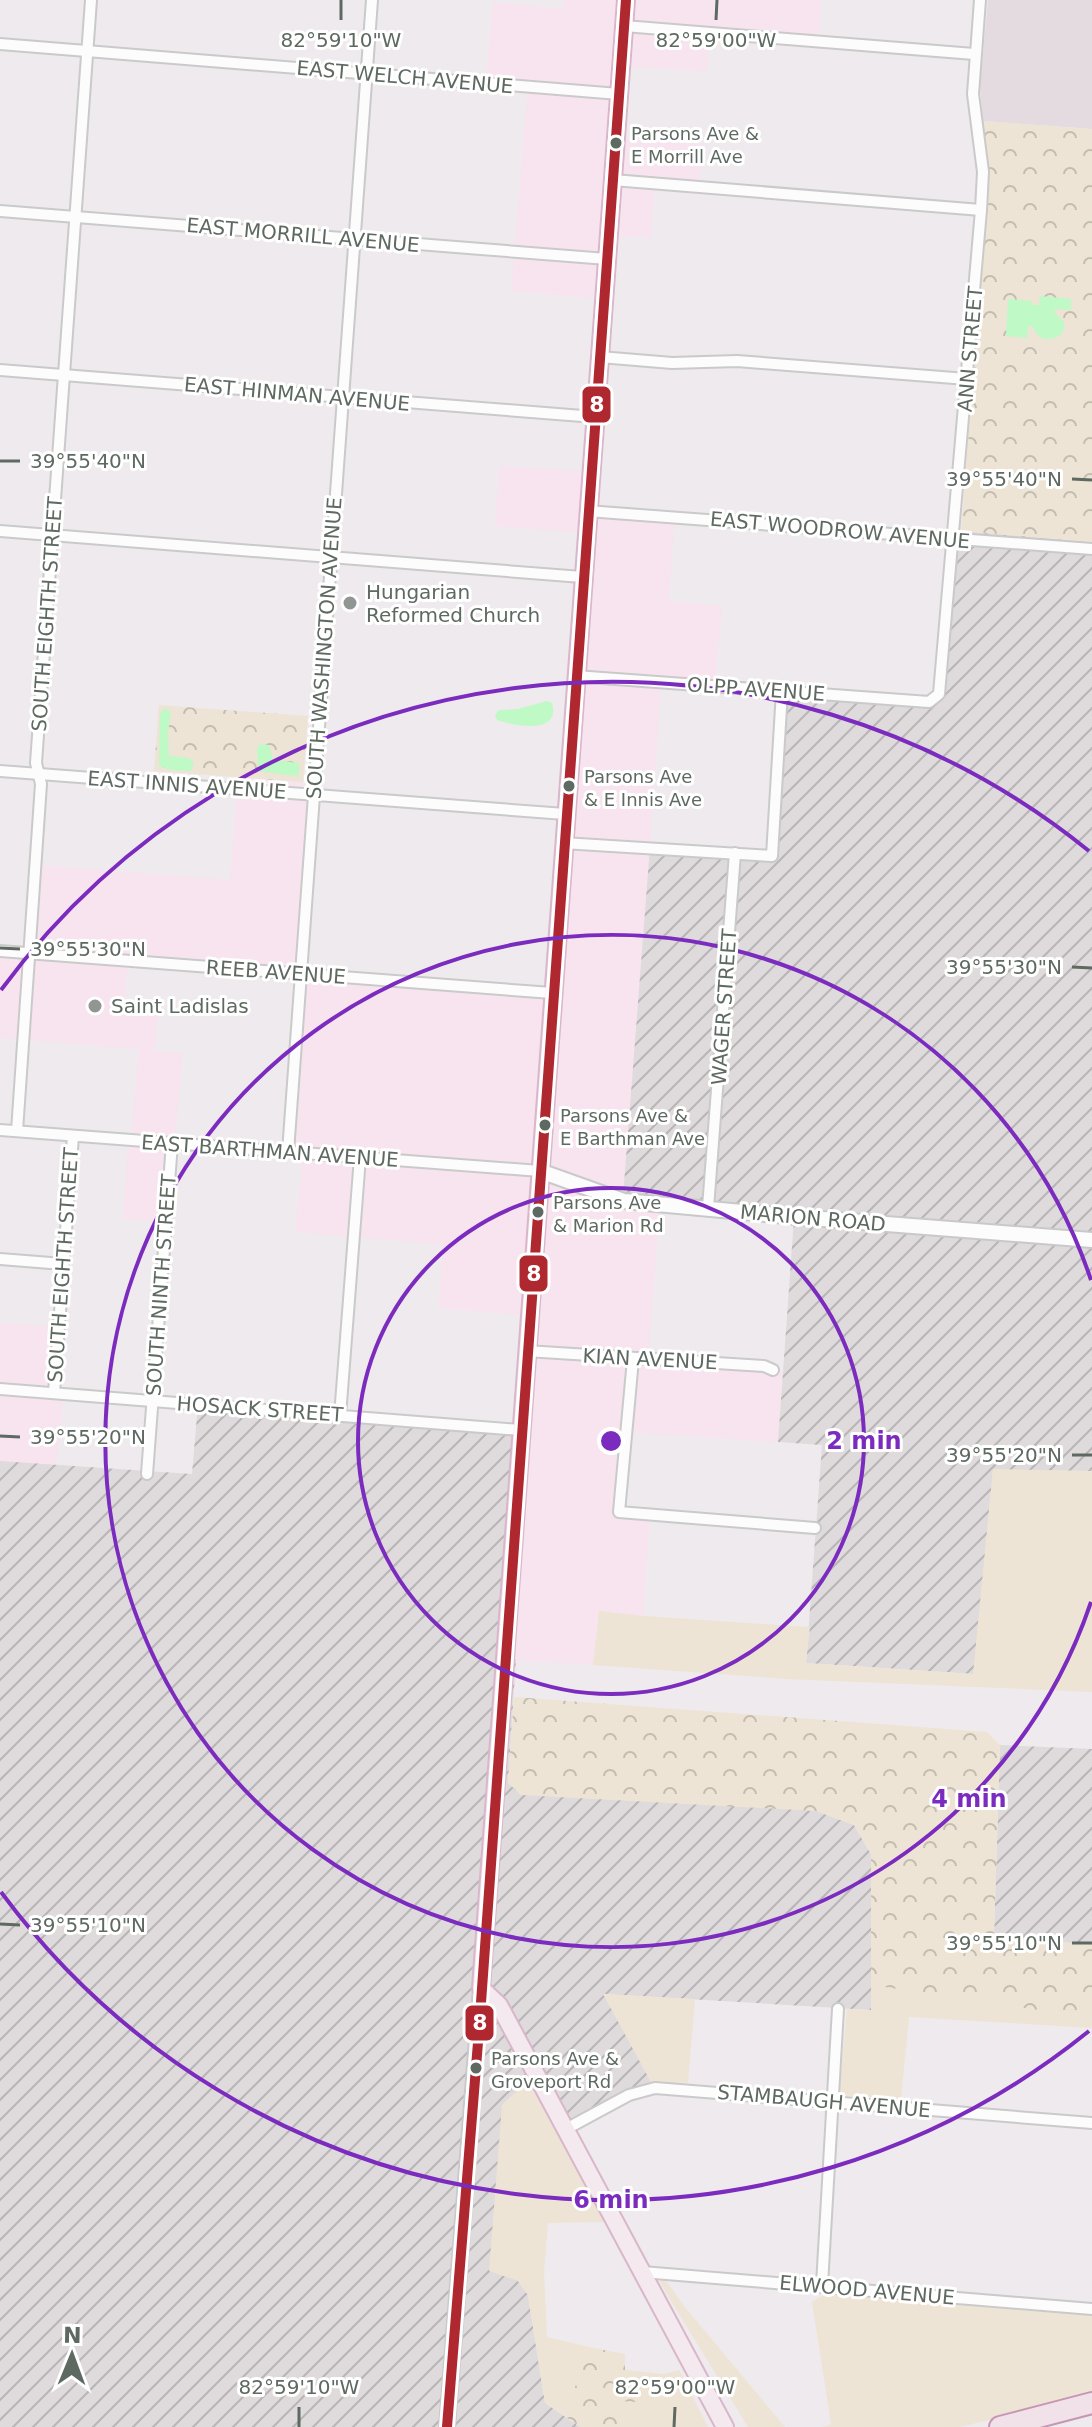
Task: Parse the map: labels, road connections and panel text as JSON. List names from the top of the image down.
{
  "streets": {
    "street": [
      "EAST WELCH AVENUE",
      "EAST MORRILL AVENUE",
      "ANN STREET",
      "EAST HINMAN AVENUE",
      "EAST WOODROW AVENUE",
      "SOUTH EIGHTH STREET",
      "SOUTH WASHINGTON AVENUE",
      "OLPP AVENUE",
      "EAST INNIS AVENUE",
      "REEB AVENUE",
      "WAGER STREET",
      "EAST BARTHMAN AVENUE",
      "MARION ROAD",
      "SOUTH NINTH STREET",
      "KIAN AVENUE",
      "HOSACK STREET",
      "STAMBAUGH AVENUE",
      "ELWOOD AVENUE"
    ]
  },
  "crossings": [
    ["EAST WELCH AVENUE", "SOUTH EIGHTH STREET"],
    ["EAST WELCH AVENUE", "SOUTH WASHINGTON AVENUE"],
    ["EAST MORRILL AVENUE", "SOUTH EIGHTH STREET"],
    ["EAST MORRILL AVENUE", "SOUTH WASHINGTON AVENUE"],
    ["ANN STREET", "EAST WOODROW AVENUE"],
    ["ANN STREET", "OLPP AVENUE"],
    ["EAST HINMAN AVENUE", "SOUTH EIGHTH STREET"],
    ["EAST HINMAN AVENUE", "SOUTH WASHINGTON AVENUE"],
    ["SOUTH EIGHTH STREET", "EAST INNIS AVENUE"],
    ["SOUTH EIGHTH STREET", "REEB AVENUE"],
    ["SOUTH EIGHTH STREET", "EAST BARTHMAN AVENUE"],
    ["SOUTH EIGHTH STREET", "HOSACK STREET"],
    ["SOUTH WASHINGTON AVENUE", "EAST INNIS AVENUE"],
    ["SOUTH WASHINGTON AVENUE", "REEB AVENUE"],
    ["SOUTH WASHINGTON AVENUE", "EAST BARTHMAN AVENUE"],
    ["WAGER STREET", "MARION ROAD"],
    ["EAST BARTHMAN AVENUE", "MARION ROAD"],
    ["EAST BARTHMAN AVENUE", "SOUTH NINTH STREET"],
    ["SOUTH NINTH STREET", "HOSACK STREET"]
  ],
  "places": [
    "Parsons Ave & E Morrill Ave",
    "Hungarian Reformed Church",
    "Parsons Ave & E Innis Ave",
    "Saint Ladislas",
    "Parsons Ave & E Barthman Ave",
    "Parsons Ave & Marion Rd",
    "Parsons Ave & Groveport Rd"
  ],
  "lines": ["transit line 8"],
  "north": "top",
  "coordinates": [
    "82°59'10\"W",
    "82°59'00\"W",
    "39°55'40\"N",
    "39°55'30\"N",
    "39°55'20\"N",
    "39°55'10\"N"
  ],
  "rings": ["2 min", "4 min", "6 min"]
}
